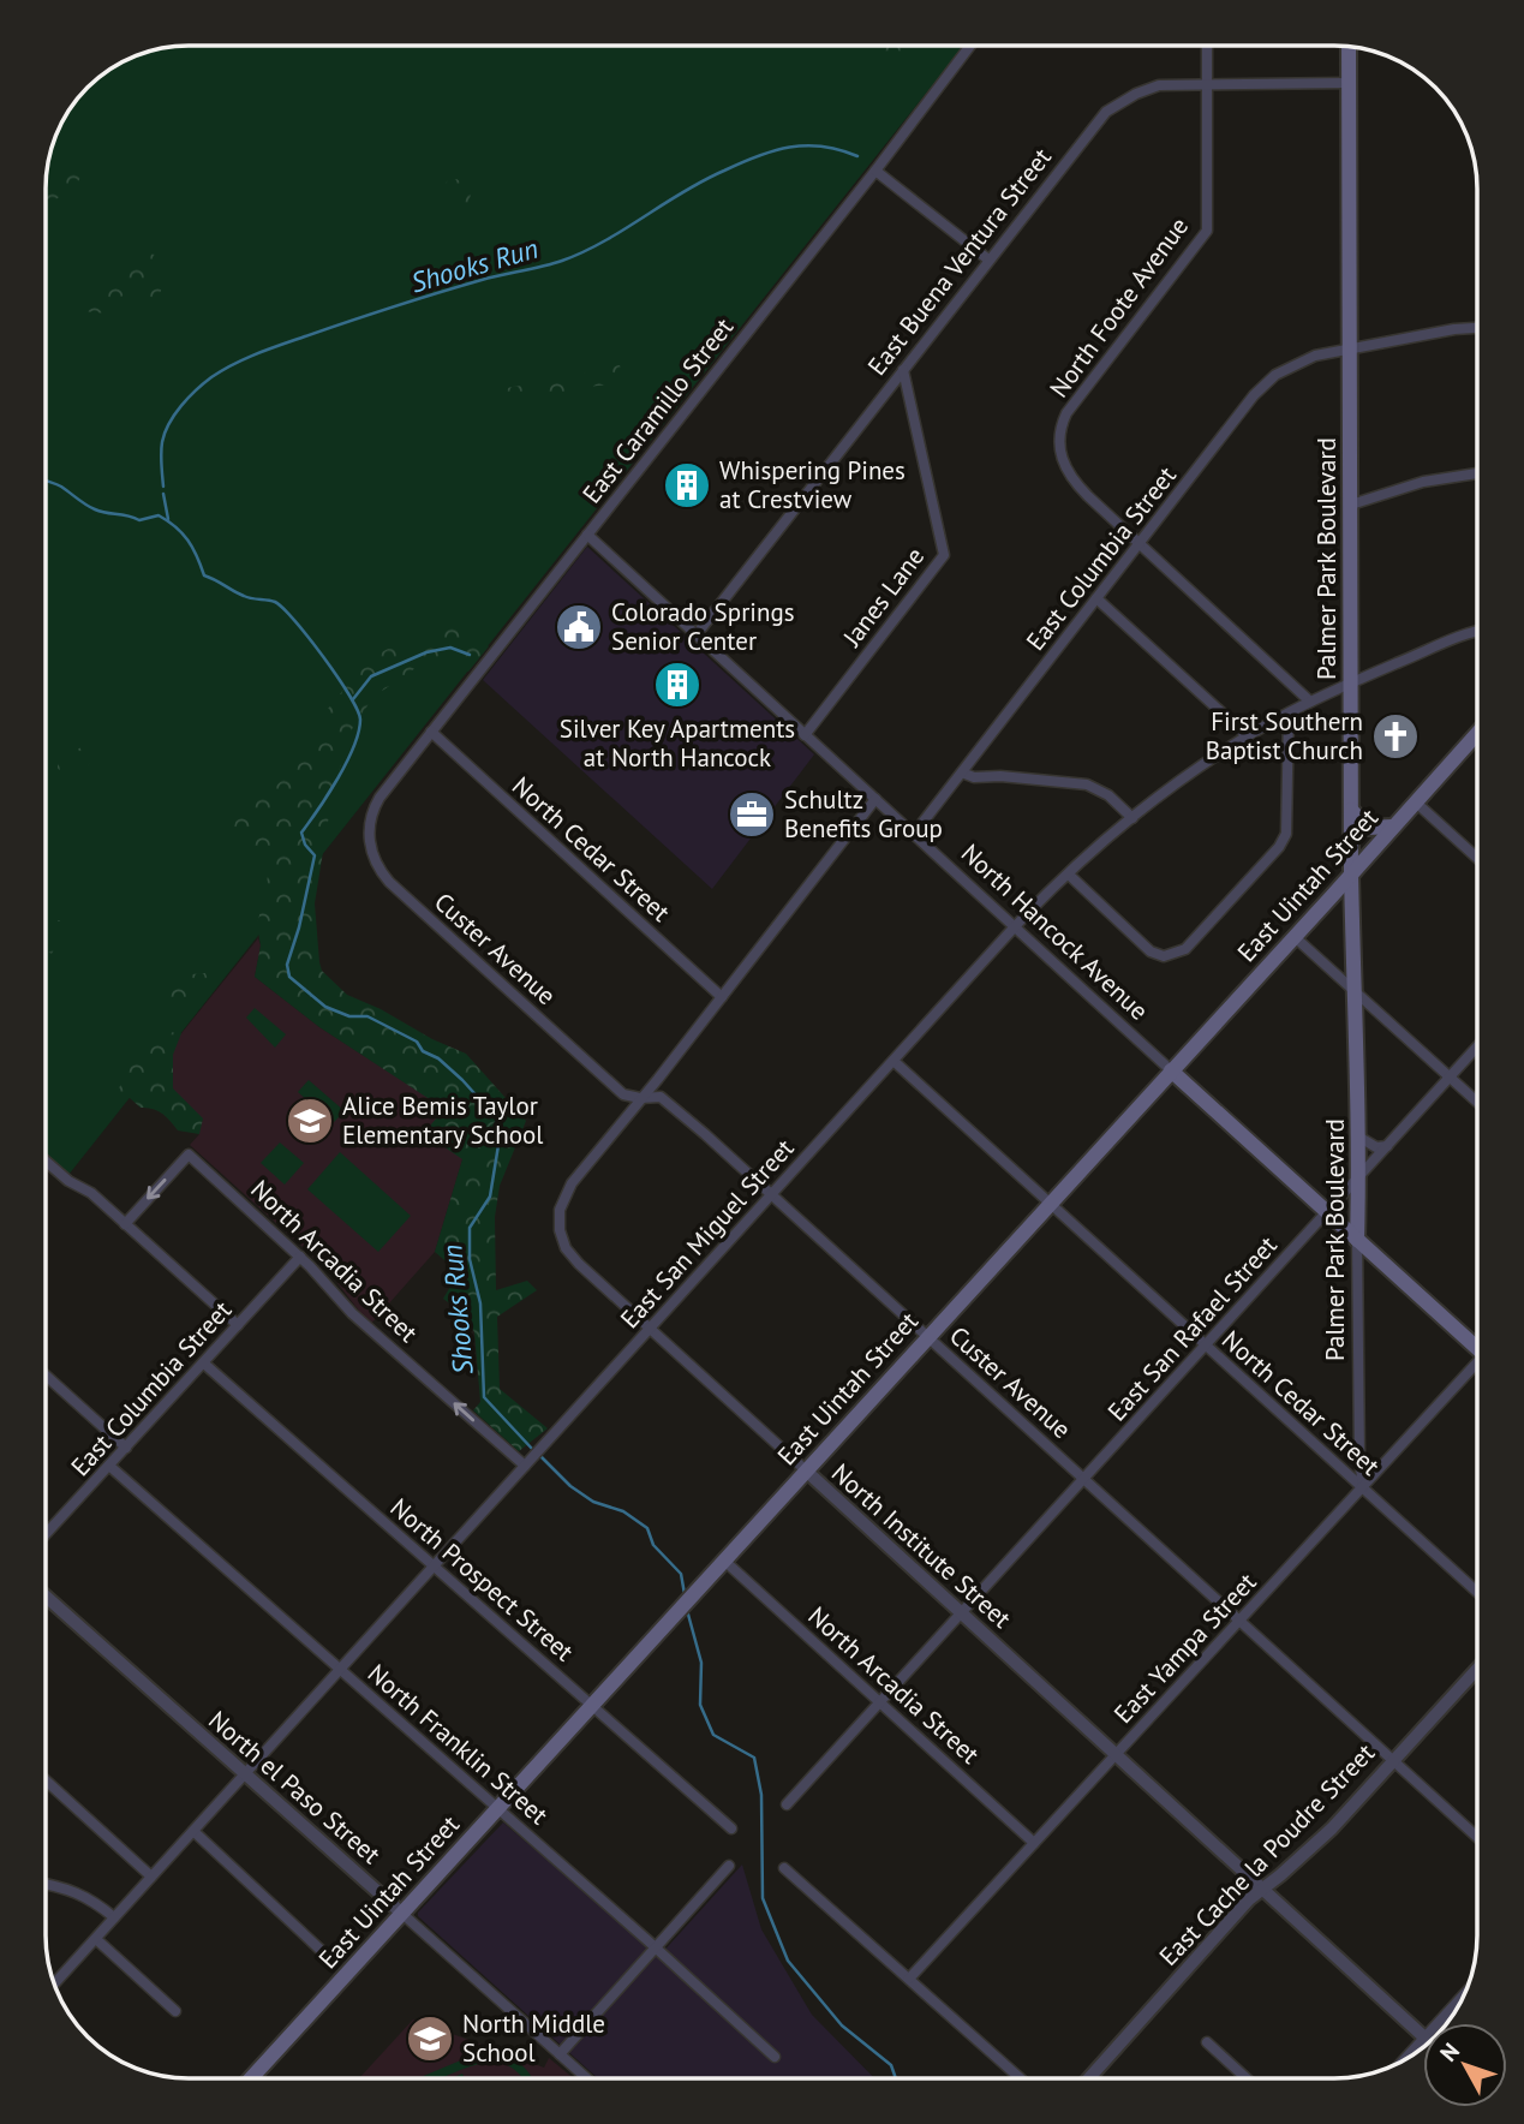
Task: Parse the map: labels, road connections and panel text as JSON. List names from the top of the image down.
{
  "streets": {
    "main road": ["Palmer Park Boulevard", "East Uintah Street", "North Hancock Avenue"],
    "street": [
      "East Buena Ventura Street",
      "North Foote Avenue",
      "East Caramillo Street",
      "East Columbia Street",
      "Janes Lane",
      "North Cedar Street",
      "Custer Avenue",
      "East San Miguel Street",
      "North Arcadia Street",
      "East San Rafael Street",
      "North Institute Street",
      "North Prospect Street",
      "East Yampa Street",
      "North Franklin Street",
      "North el Paso Street",
      "East Cache la Poudre Street"
    ]
  },
  "crossings": [
    ["East Buena Ventura Street", "North Foote Avenue"],
    ["East Buena Ventura Street", "Palmer Park Boulevard"],
    ["East Buena Ventura Street", "Janes Lane"],
    ["East Buena Ventura Street", "North Hancock Avenue"],
    ["North Foote Avenue", "East Columbia Street"],
    ["North Foote Avenue", "East San Miguel Street"],
    ["East Caramillo Street", "North Cedar Street"],
    ["East Caramillo Street", "North Hancock Avenue"],
    ["East Caramillo Street", "Custer Avenue"],
    ["East Columbia Street", "Palmer Park Boulevard"],
    ["East Columbia Street", "North Hancock Avenue"],
    ["East Columbia Street", "North Arcadia Street"],
    ["East Columbia Street", "North Prospect Street"],
    ["East Columbia Street", "North Franklin Street"],
    ["Palmer Park Boulevard", "North Cedar Street"],
    ["Palmer Park Boulevard", "East Uintah Street"],
    ["Palmer Park Boulevard", "North Hancock Avenue"],
    ["Palmer Park Boulevard", "East San Miguel Street"],
    ["Palmer Park Boulevard", "East San Rafael Street"],
    ["Palmer Park Boulevard", "East Yampa Street"],
    ["Janes Lane", "North Hancock Avenue"],
    ["North Cedar Street", "East Uintah Street"],
    ["North Cedar Street", "East San Miguel Street"],
    ["North Cedar Street", "East San Rafael Street"],
    ["North Cedar Street", "North Institute Street"],
    ["North Cedar Street", "East Yampa Street"],
    ["East Uintah Street", "North Hancock Avenue"],
    ["East Uintah Street", "Custer Avenue"],
    ["East Uintah Street", "North Arcadia Street"],
    ["East Uintah Street", "North Institute Street"],
    ["East Uintah Street", "North Prospect Street"],
    ["East Uintah Street", "North Franklin Street"],
    ["East Uintah Street", "North el Paso Street"],
    ["North Hancock Avenue", "East San Miguel Street"],
    ["North Hancock Avenue", "East San Rafael Street"],
    ["North Hancock Avenue", "North Institute Street"],
    ["Custer Avenue", "East San Miguel Street"],
    ["Custer Avenue", "East San Rafael Street"],
    ["Custer Avenue", "North Institute Street"],
    ["Custer Avenue", "East Yampa Street"],
    ["Custer Avenue", "East Cache la Poudre Street"],
    ["East San Miguel Street", "North Arcadia Street"],
    ["East San Miguel Street", "North Institute Street"],
    ["East San Miguel Street", "North Prospect Street"],
    ["East San Miguel Street", "North Franklin Street"],
    ["East San Miguel Street", "North el Paso Street"],
    ["North Arcadia Street", "East San Rafael Street"],
    ["North Arcadia Street", "East Yampa Street"],
    ["East San Rafael Street", "North Institute Street"],
    ["North Institute Street", "East Yampa Street"],
    ["North Institute Street", "East Cache la Poudre Street"]
  ],
  "one_way": ["North Arcadia Street"],
  "water": ["Shooks Run"],
  "places": {
    "building": ["Whispering Pines at Crestview", "Silver Key Apartments at North Hancock"],
    "public building": ["Colorado Springs Senior Center"],
    "church": ["First Southern Baptist Church"],
    "office": ["Schultz Benefits Group"],
    "school or university": ["Alice Bemis Taylor Elementary School", "North Middle School"]
  },
  "north": "top left"
}
